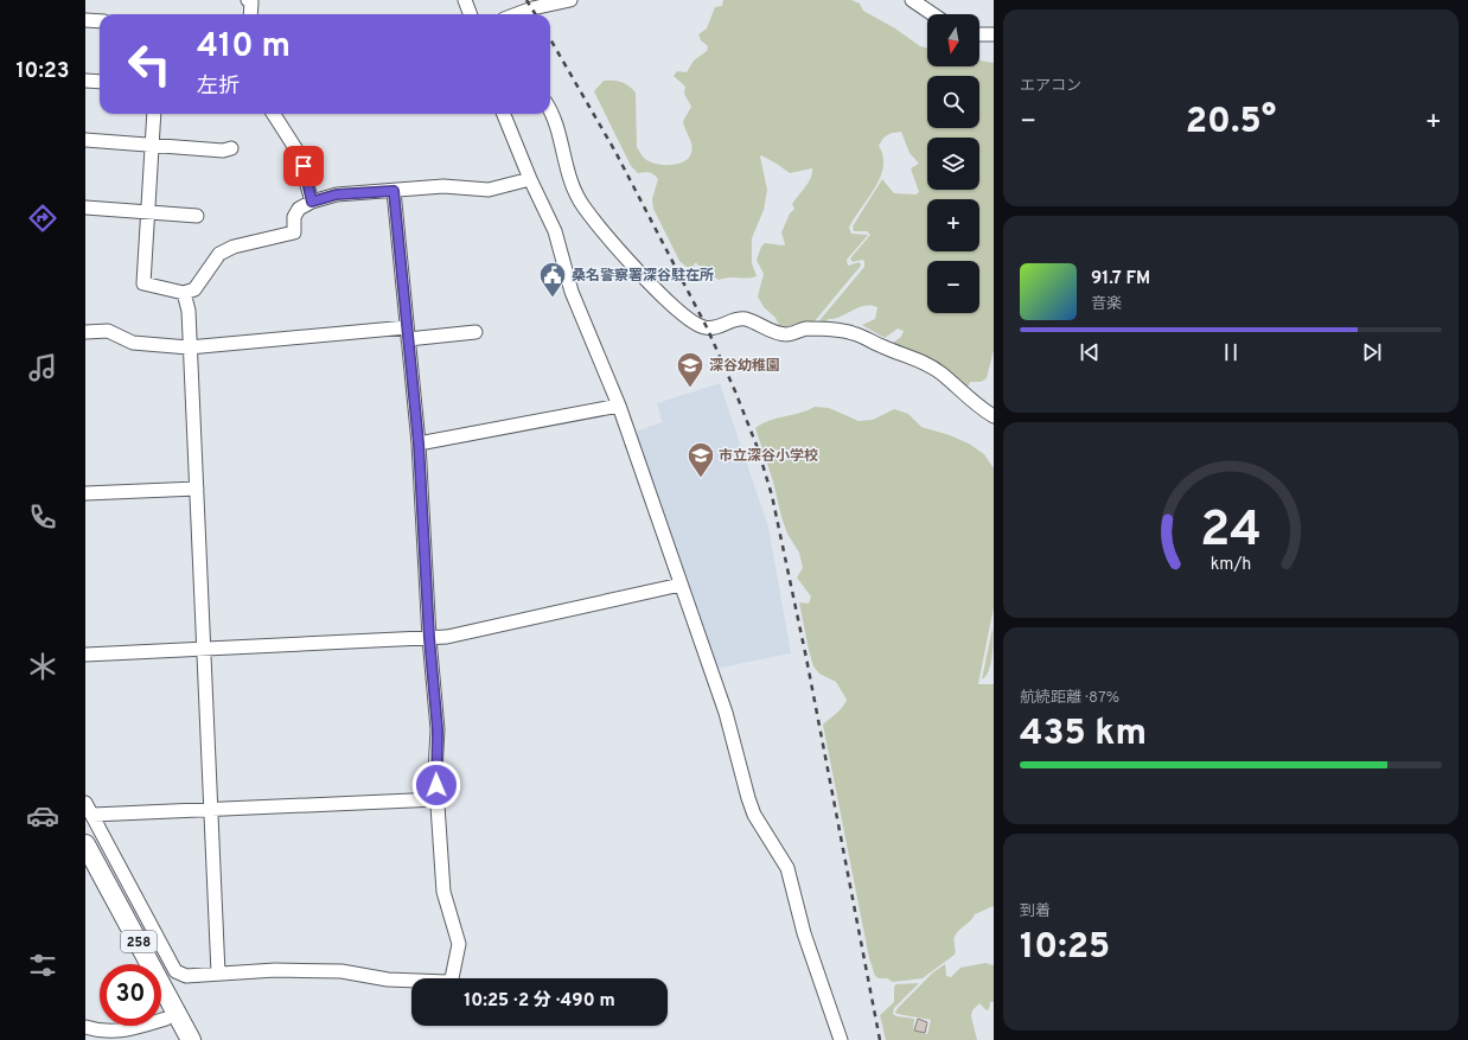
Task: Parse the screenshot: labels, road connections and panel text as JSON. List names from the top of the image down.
{
  "streets": {
    "highway": ["258"]
  },
  "places": {
    "public building": ["桑名警察署深谷駐在所"],
    "school or university": ["深谷幼稚園", "市立深谷小学校"]
  },
  "north": "bottom",
  "page": {
    "tabs": "10:23",
    "tile": [
      "エアコン",
      ["航続距離 · 87%", "435 km"],
      ["到着", "10:25"]
    ],
    "map_buttons": ["+", "−"],
    "turn": ["410 m", "左折"],
    "heat": ["−", "20.5°", "+"],
    "song": ["91.7 FM", "音楽"],
    "limit": "30",
    "trip": "10:25 · 2 分 · 490 m",
    "gauge": ["24", "km/h"]
  }
}
